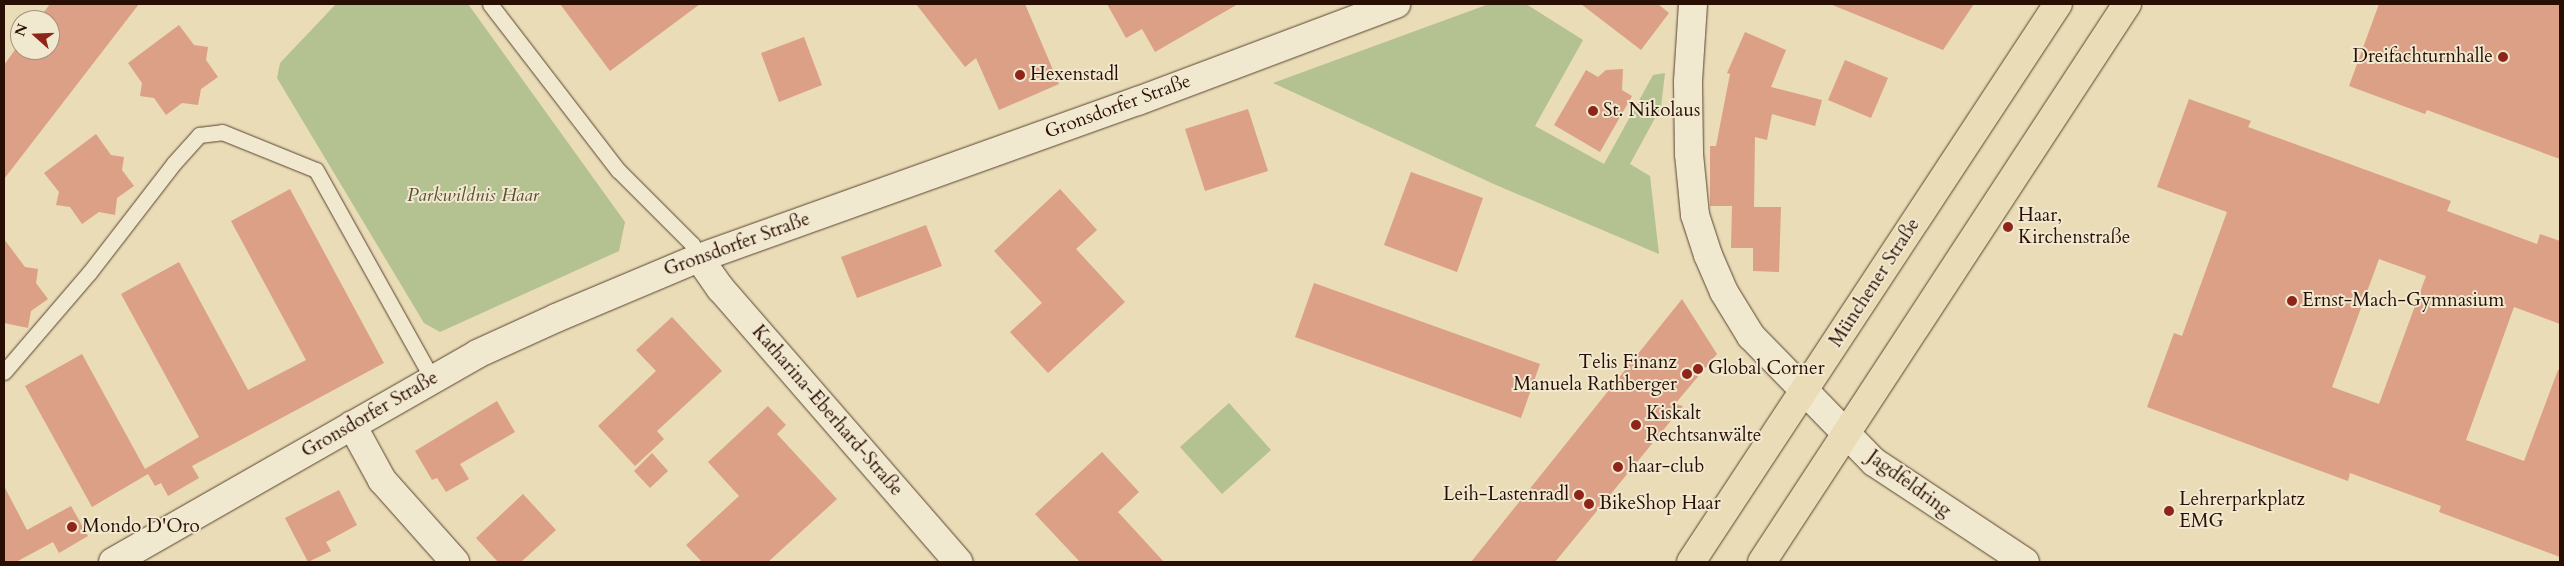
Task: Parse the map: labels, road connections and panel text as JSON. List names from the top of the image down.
{
  "streets": {
    "main road": ["Münchener Straße"],
    "street": ["Gronsdorfer Straße", "Katharina-Eberhard-Straße", "Jagdfeldring"]
  },
  "crossings": [
    ["Gronsdorfer Straße", "Katharina-Eberhard-Straße"],
    ["Münchener Straße", "Jagdfeldring"]
  ],
  "parks": ["Parkwildnis Haar"],
  "places": [
    "Dreifachturnhalle",
    "Hexenstadl",
    "St. Nikolaus",
    "Haar, Kirchenstraße",
    "Ernst-Mach-Gymnasium",
    "Global Corner",
    "Telis Finanz Manuela Rathberger",
    "Kiskalt Rechtsanwälte",
    "haar-club",
    "Leih-Lastenradl",
    "BikeShop Haar",
    "Lehrerparkplatz EMG",
    "Mondo D'Oro"
  ],
  "north": "left"
}
